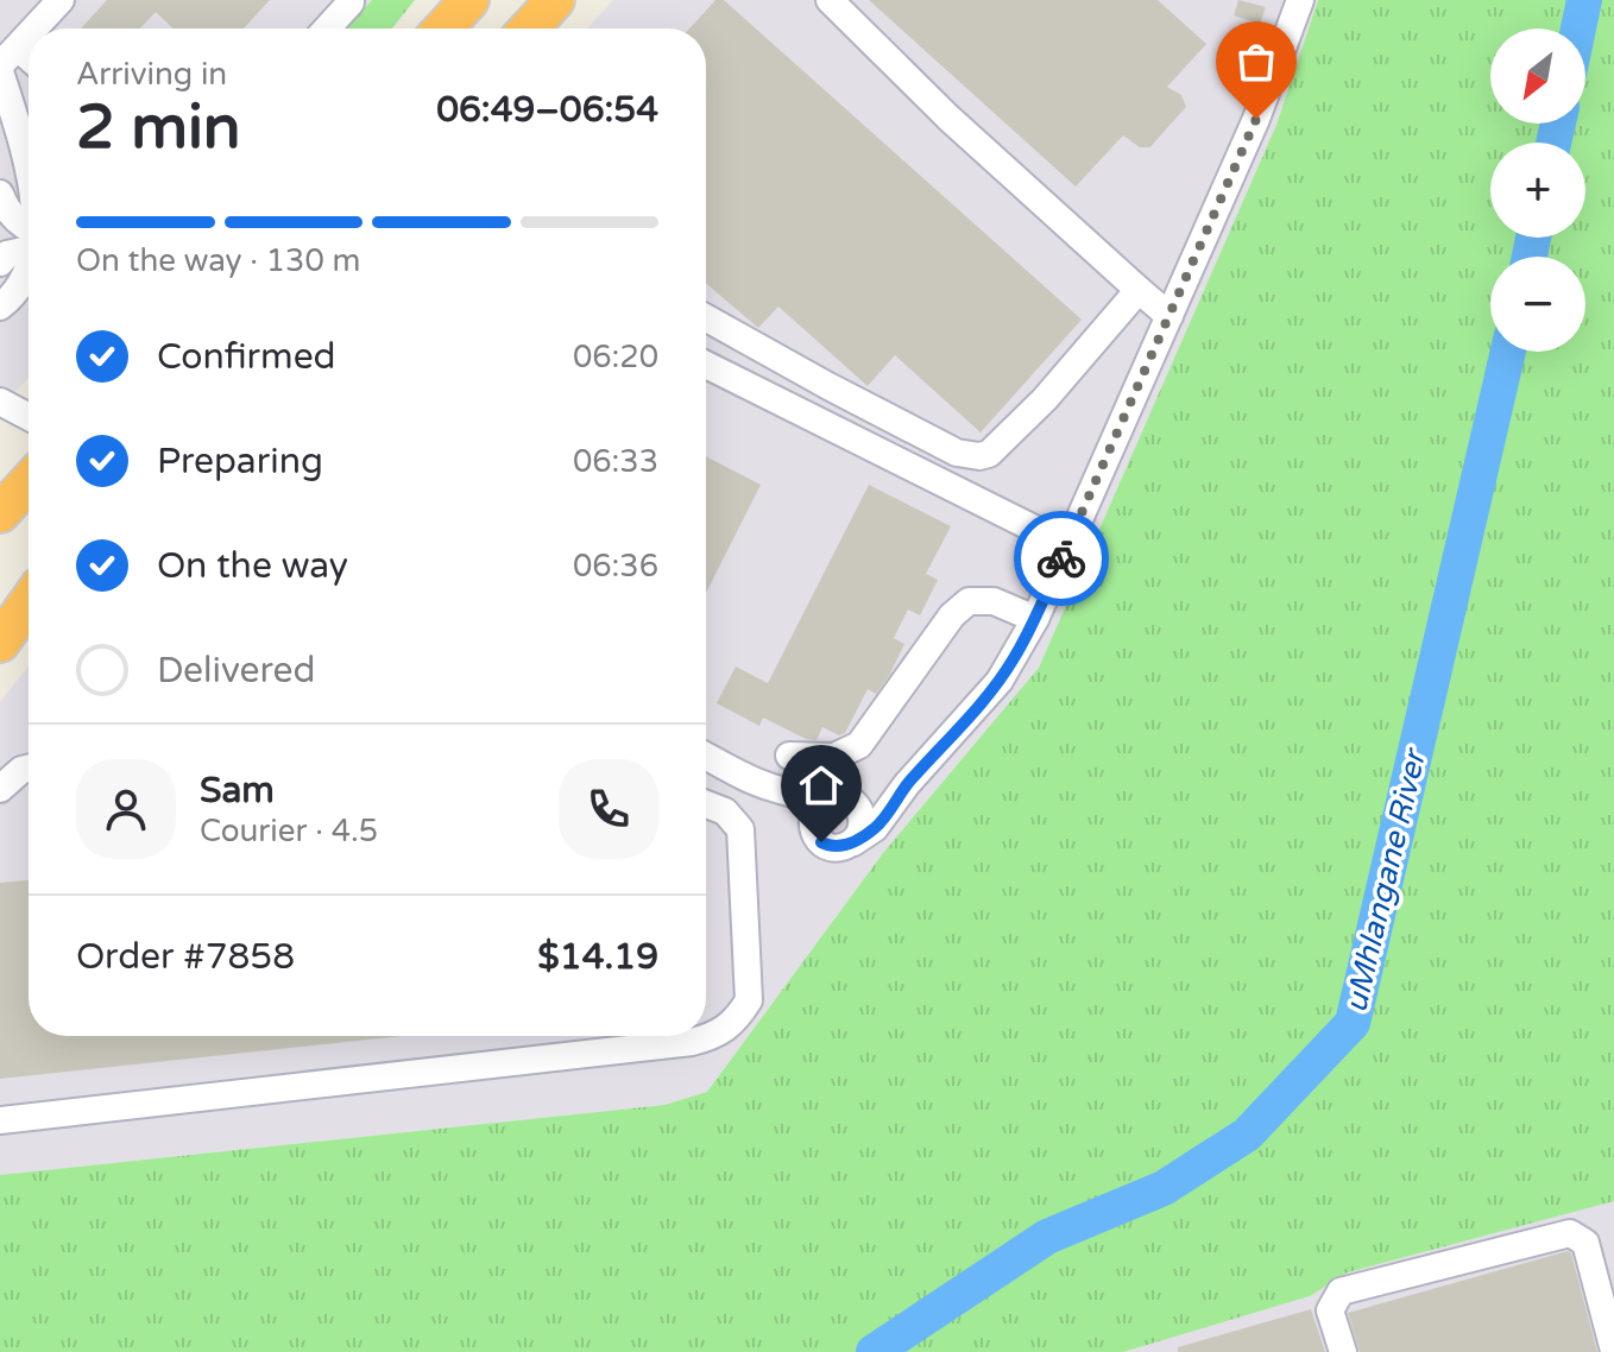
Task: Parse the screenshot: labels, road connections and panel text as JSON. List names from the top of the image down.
{
  "water": ["uMhlangane River"],
  "north": "bottom left",
  "page": {
    "map_buttons": ["+", "−"],
    "heading": ["2 min", "Arriving in", "06:49–06:54"],
    "panel": [
      "Sam",
      "Courier · 4.5",
      "Order #7858",
      "$14.19"
    ],
    "bar": "On the way · 130 m",
    "list": [
      ["Confirmed", "06:20"],
      ["Preparing", "06:33"],
      ["On the way", "06:36"],
      "Delivered"
    ]
  }
}
